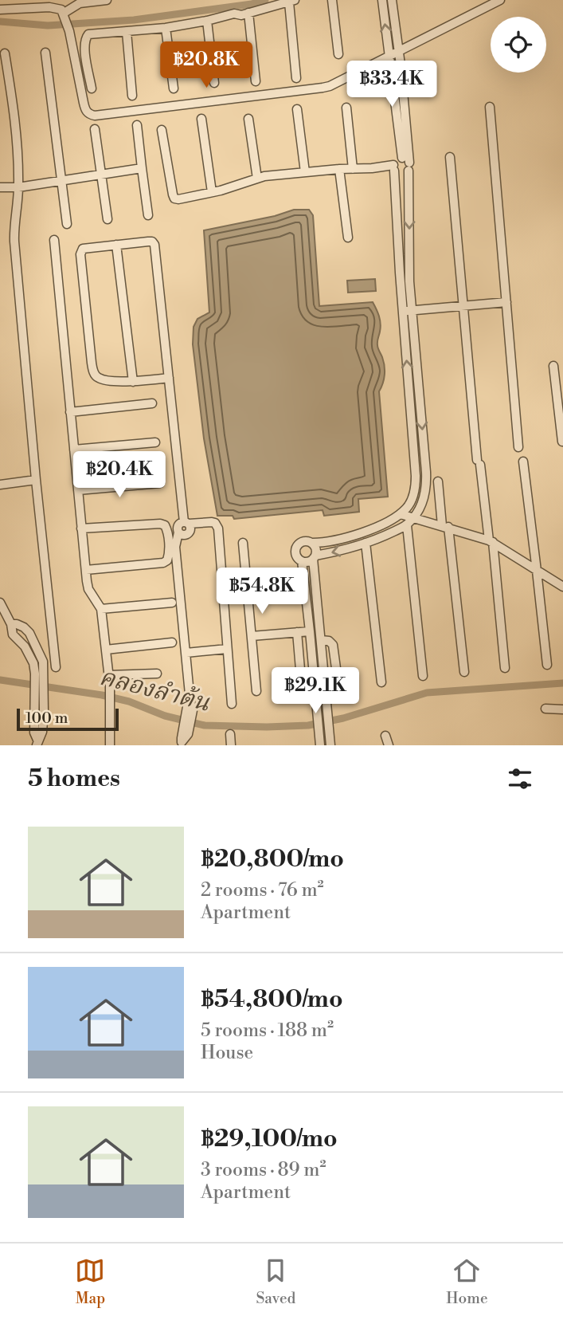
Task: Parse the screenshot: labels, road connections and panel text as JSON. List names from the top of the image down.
{
  "water": ["คลองลำต้น"],
  "scale_bar": "100 m",
  "page": {
    "price": [
      "฿20.8K",
      "฿33.4K",
      "฿20.4K",
      "฿54.8K",
      "฿29.1K"
    ],
    "scale": "100 m",
    "heading": "5 homes",
    "list": [
      {
        "name": "฿20,800/mo",
        "note": "2 rooms · 76 m² · Apartment"
      },
      {
        "name": "฿54,800/mo",
        "note": "5 rooms · 188 m² · House"
      },
      {
        "name": "฿29,100/mo",
        "note": "3 rooms · 89 m² · Apartment"
      }
    ],
    "tabs": ["Map", "Saved", "Home"]
  }
}
